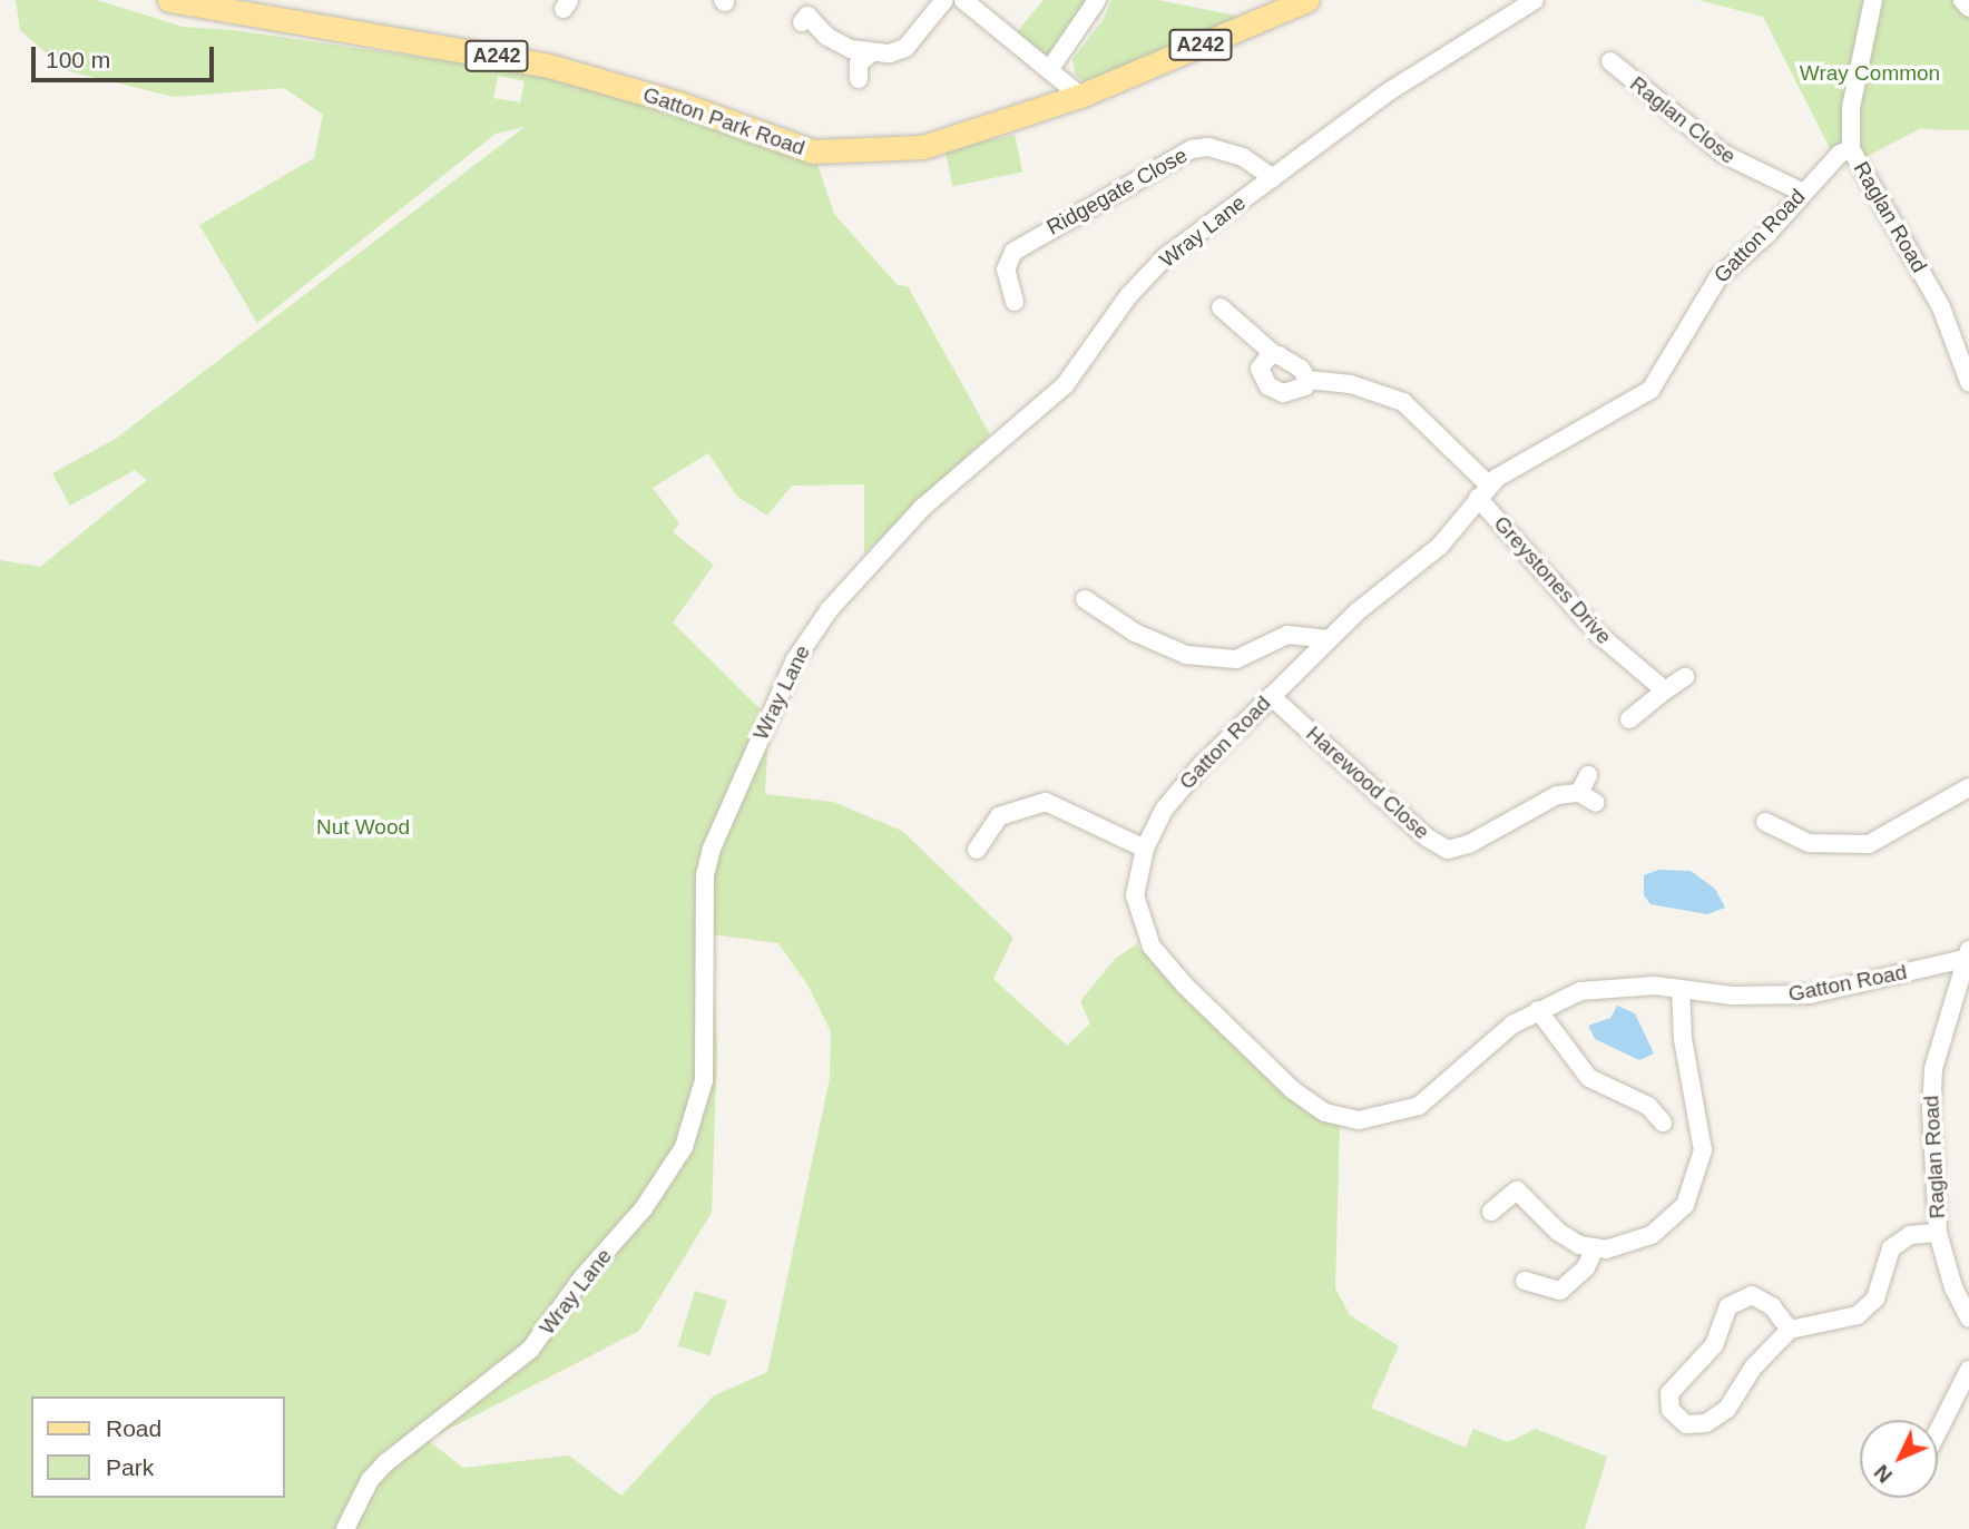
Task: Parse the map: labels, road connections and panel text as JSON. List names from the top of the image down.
{
  "streets": {
    "main road": ["A242", "Gatton Park Road"],
    "street": [
      "Raglan Close",
      "Ridgegate Close",
      "Raglan Road",
      "Wray Lane",
      "Gatton Road",
      "Greystones Drive",
      "Harewood Close"
    ]
  },
  "crossings": [
    ["Raglan Close", "Gatton Road"],
    ["Ridgegate Close", "Wray Lane"],
    ["Raglan Road", "Gatton Road"],
    ["Gatton Road", "Greystones Drive"],
    ["Gatton Road", "Harewood Close"]
  ],
  "parks": ["Wray Common", "Nut Wood"],
  "legend": ["Road", "Park"],
  "scale_bar": "100 m",
  "north": "bottom left"
}
